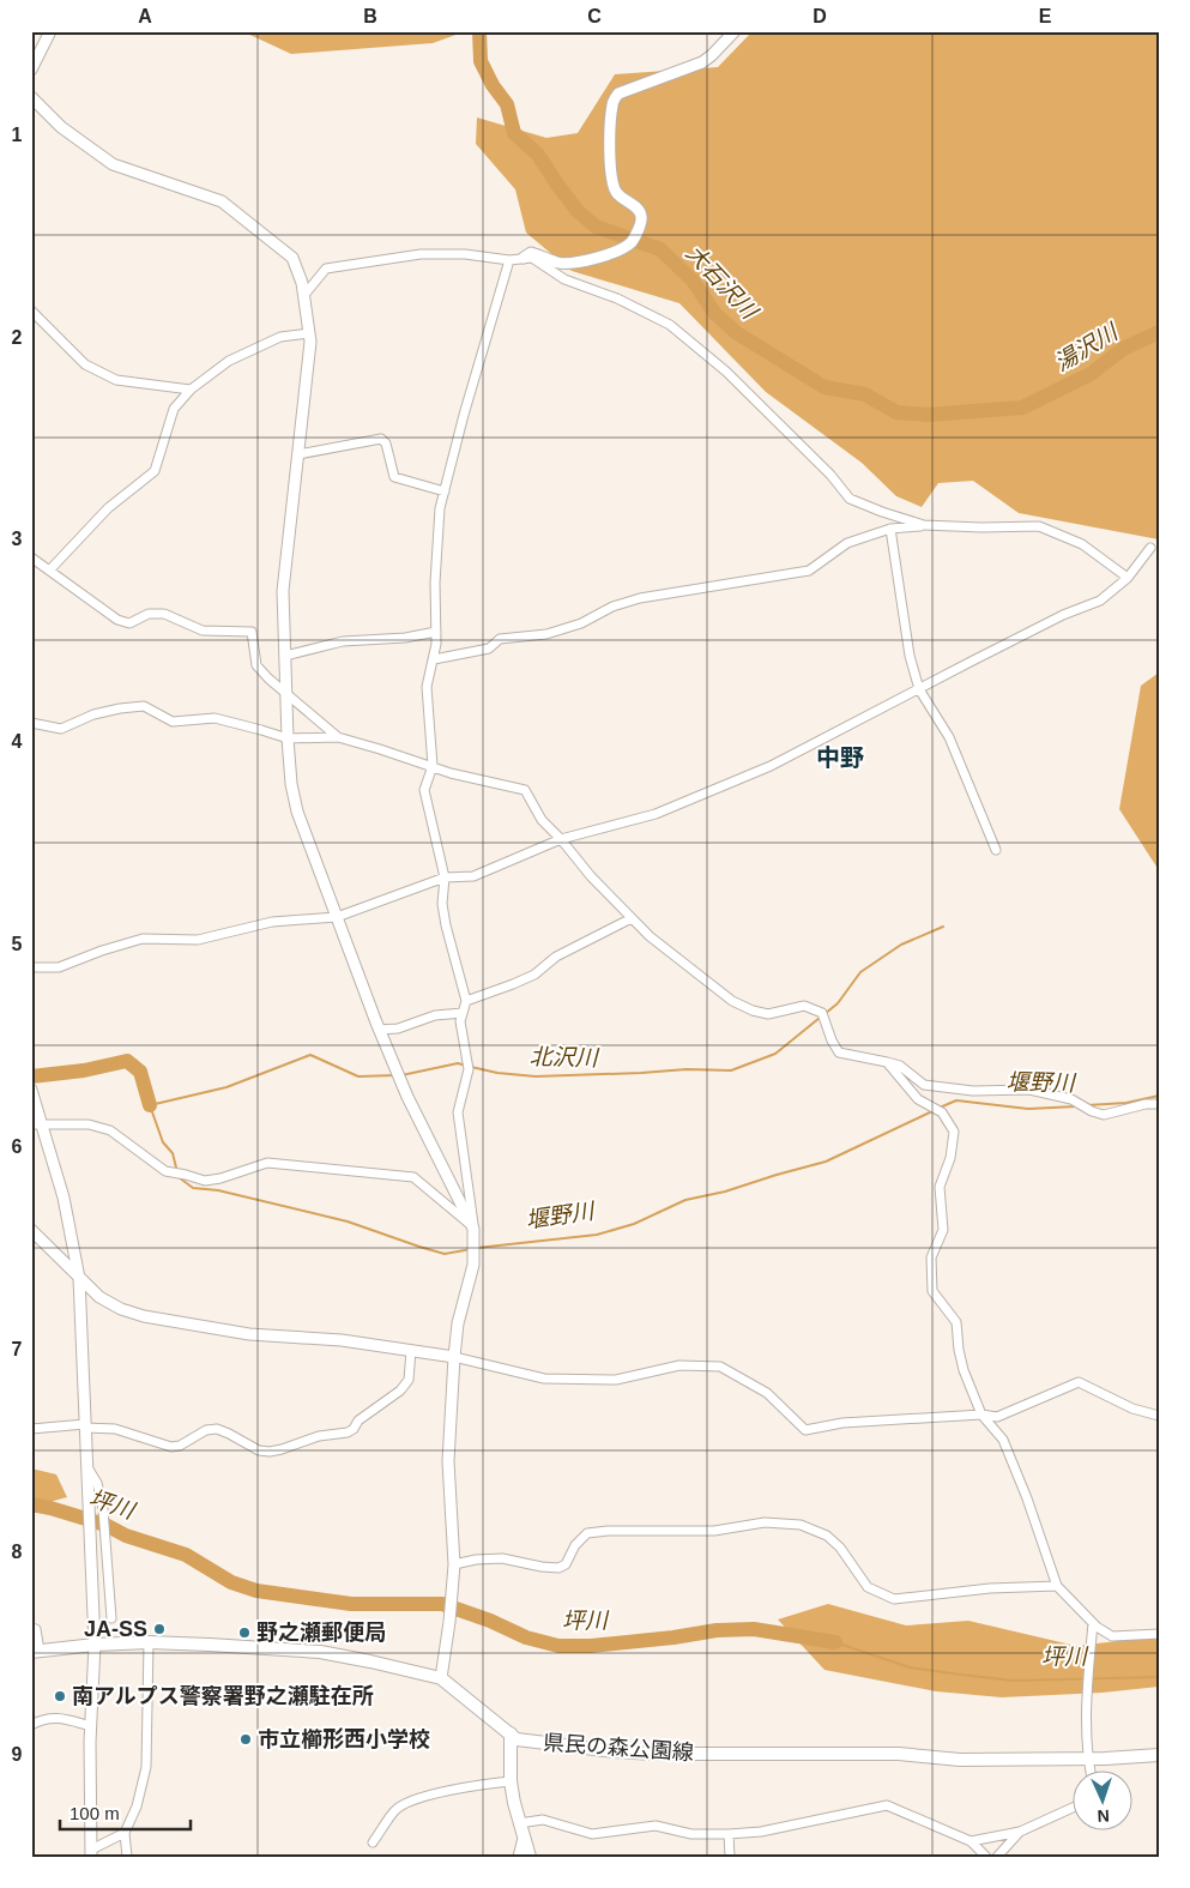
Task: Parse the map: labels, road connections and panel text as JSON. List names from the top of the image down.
{
  "streets": {
    "main road": ["県民の森公園線"]
  },
  "districts": ["中野"],
  "water": [
    "大石沢川",
    "湯沢川",
    "北沢川",
    "堰野川",
    "坪川"
  ],
  "places": [
    "JA-SS",
    "野之瀬郵便局",
    "南アルプス警察署野之瀬駐在所",
    "市立櫛形西小学校"
  ],
  "scale_bar": "100 m",
  "north": "bottom",
  "grid": {
    "columns": [
      "A",
      "B",
      "C",
      "D",
      "E"
    ],
    "rows": [
      "1",
      "2",
      "3",
      "4",
      "5",
      "6",
      "7",
      "8",
      "9"
    ]
  }
}
